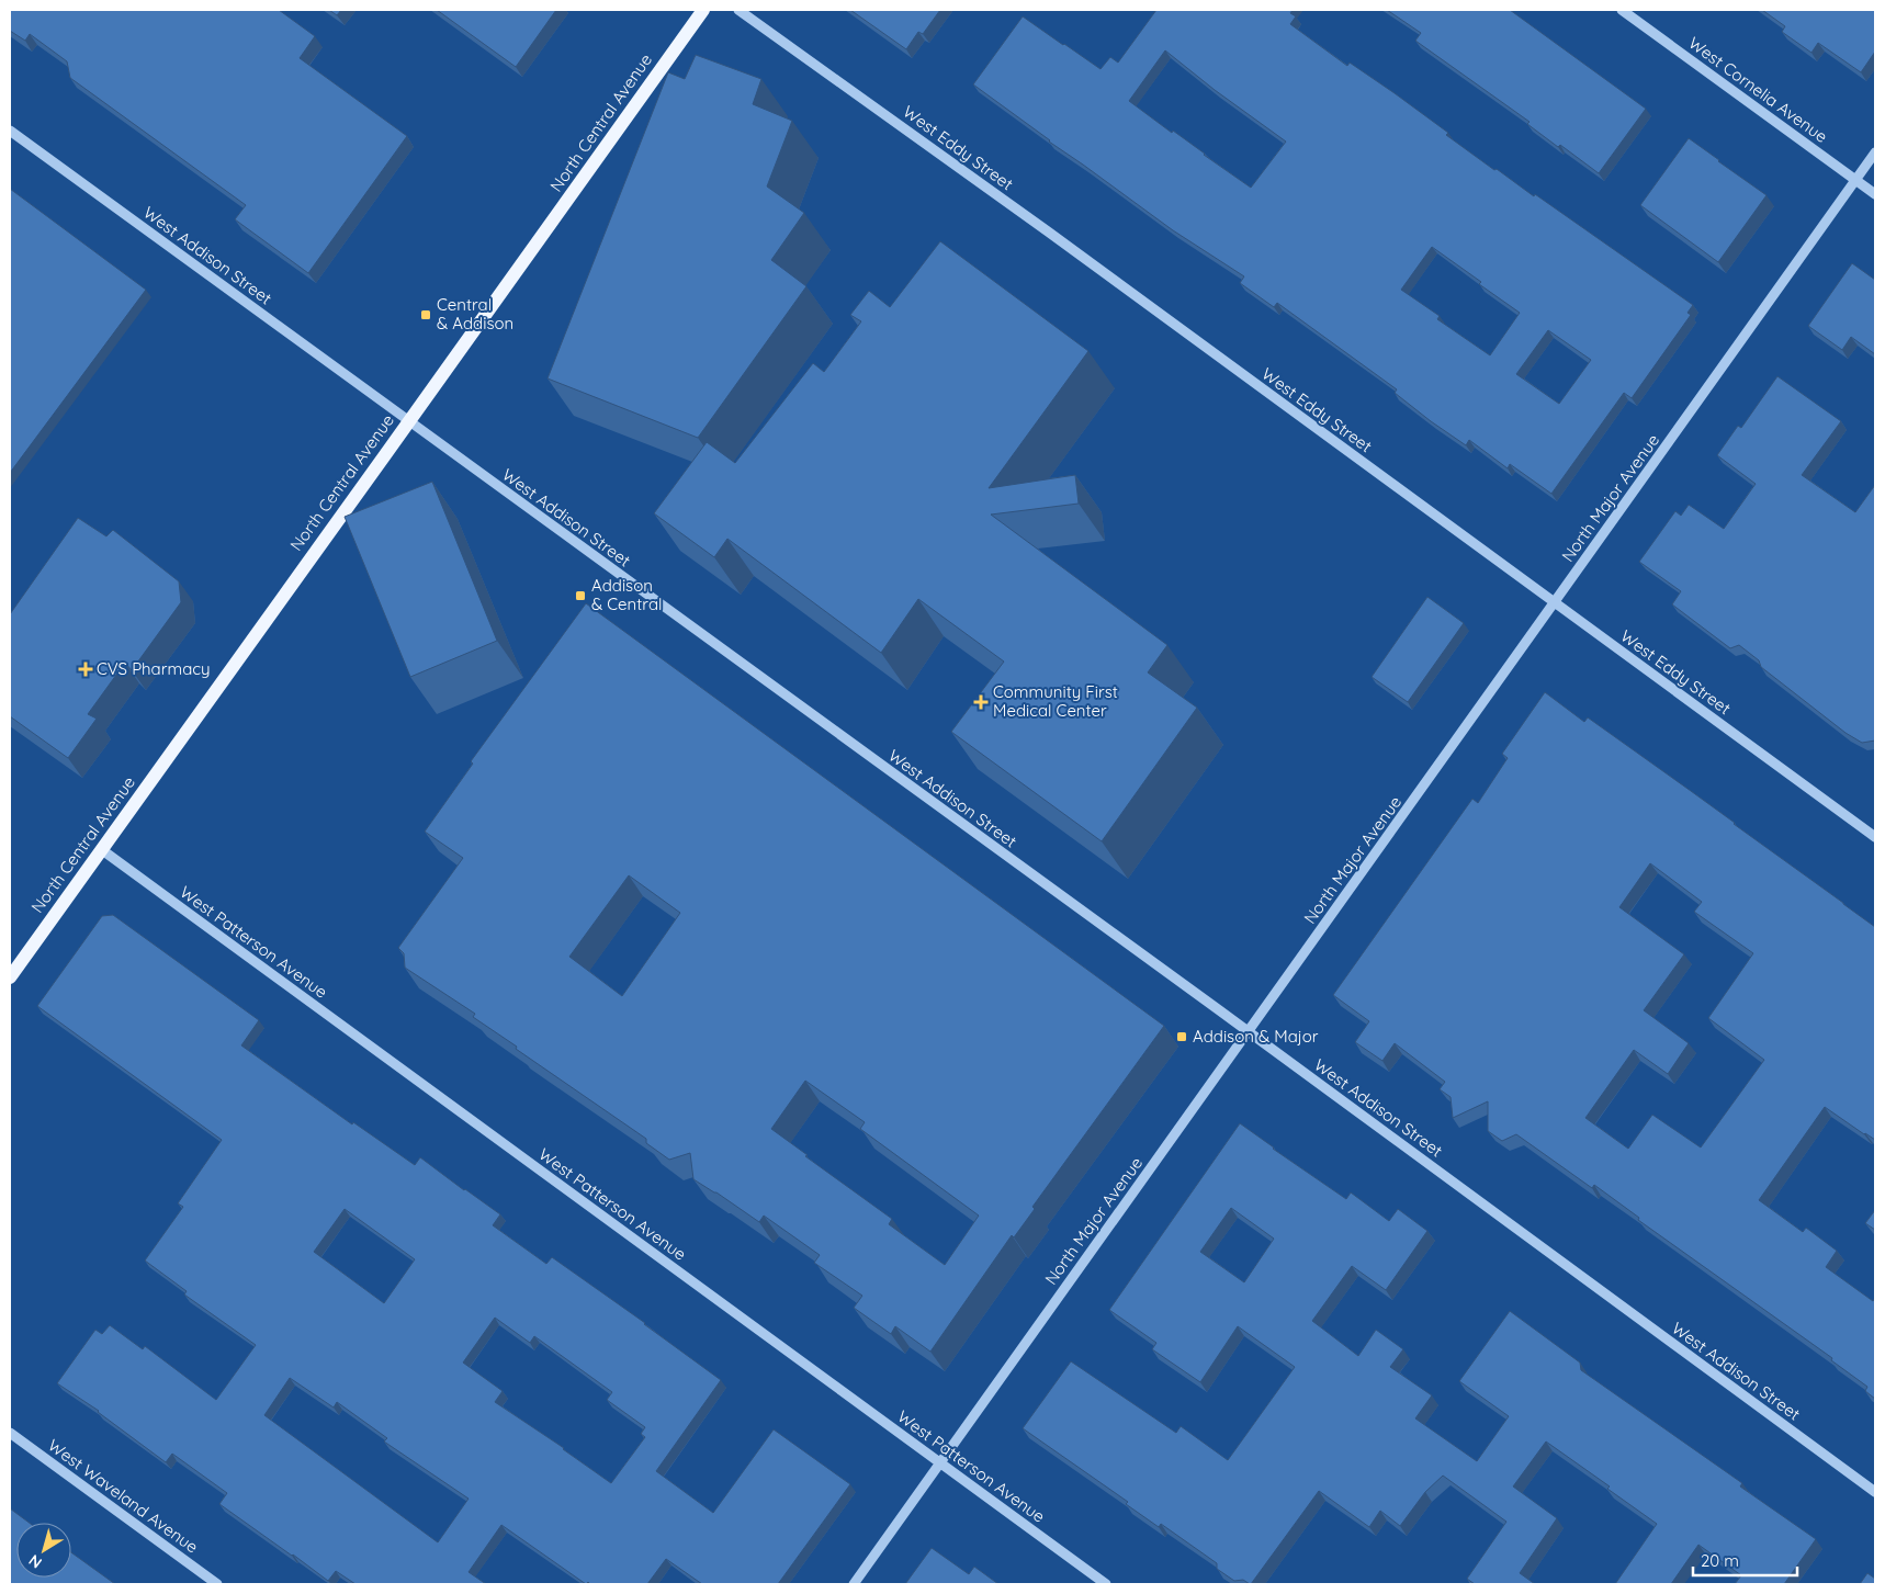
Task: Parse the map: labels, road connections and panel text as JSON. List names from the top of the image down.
{
  "streets": {
    "main road": ["North Central Avenue"],
    "street": [
      "West Cornelia Avenue",
      "West Eddy Street",
      "West Addison Street",
      "North Major Avenue",
      "West Patterson Avenue",
      "West Waveland Avenue"
    ]
  },
  "crossings": [
    ["West Cornelia Avenue", "North Major Avenue"],
    ["North Central Avenue", "West Addison Street"],
    ["North Central Avenue", "West Patterson Avenue"],
    ["West Eddy Street", "North Major Avenue"],
    ["West Addison Street", "North Major Avenue"],
    ["North Major Avenue", "West Patterson Avenue"]
  ],
  "places": {
    "transit": ["Central & Addison", "Addison & Central", "Addison & Major"],
    "health": ["CVS Pharmacy", "Community First Medical Center"]
  },
  "scale_bar": "20 m",
  "north": "bottom left"
}
